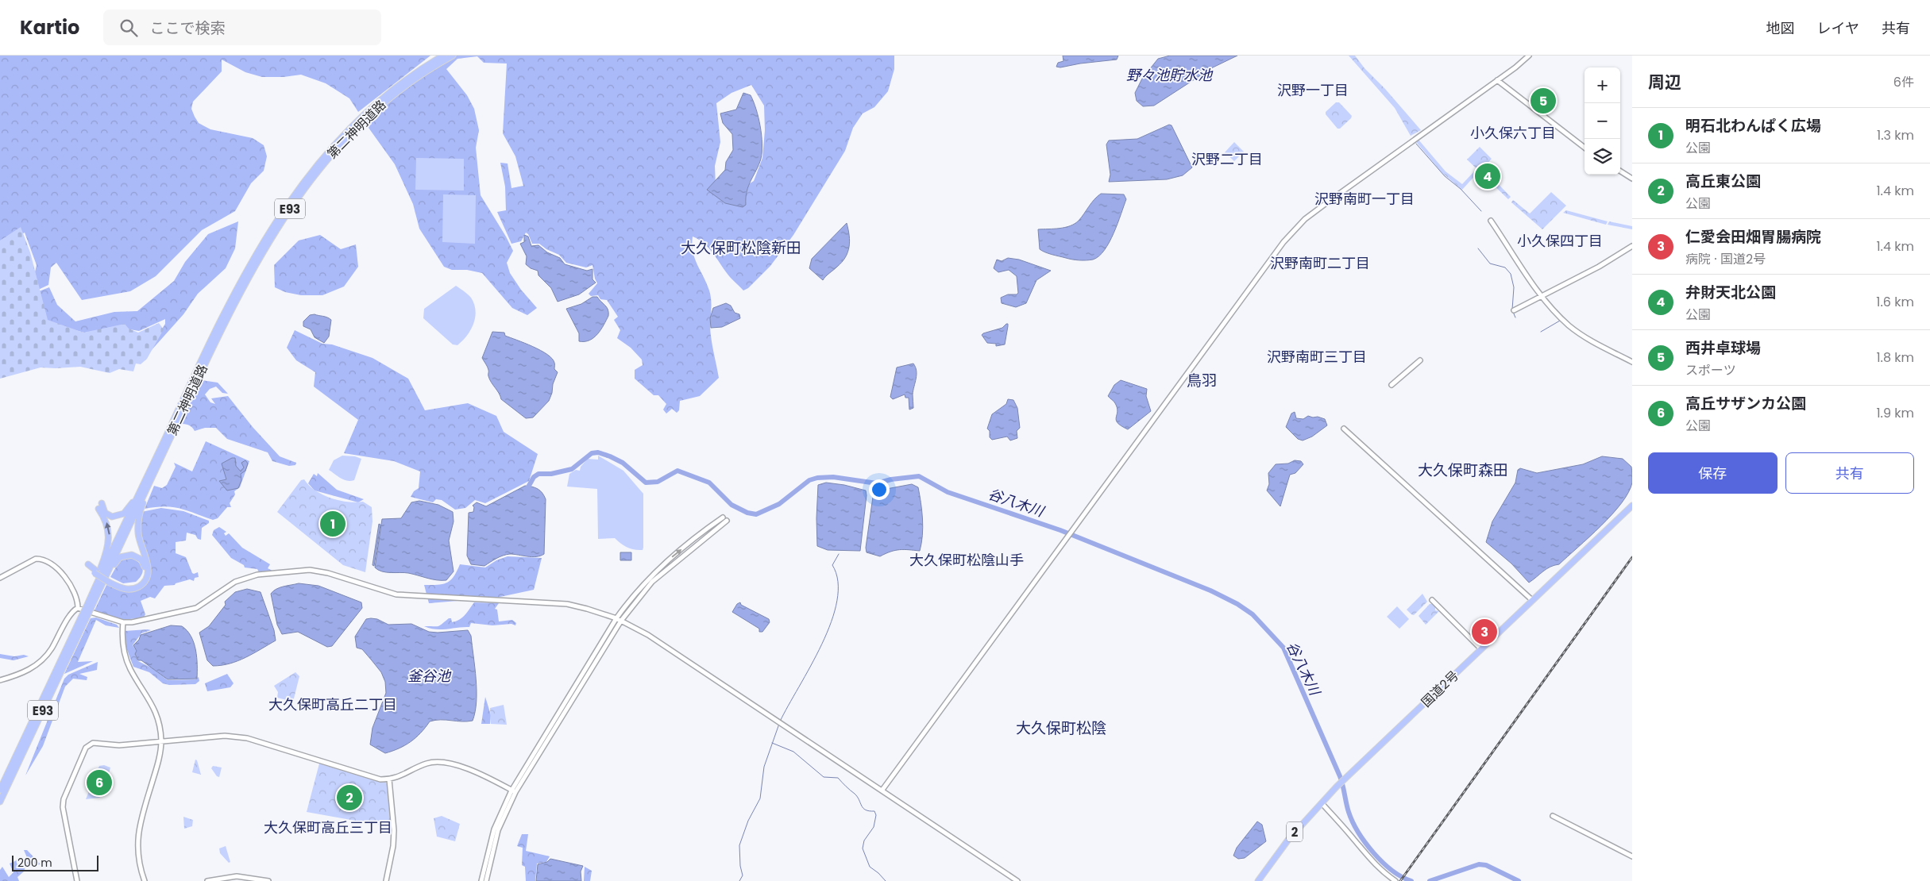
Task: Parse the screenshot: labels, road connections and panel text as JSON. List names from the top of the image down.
{
  "streets": {
    "highway": [
      "第二神明道路",
      "E93",
      "国道2号",
      "2"
    ]
  },
  "districts": [
    "沢野一丁目",
    "小久保六丁目",
    "沢野二丁目",
    "沢野南町一丁目",
    "小久保四丁目",
    "大久保町松陰新田",
    "沢野南町二丁目",
    "沢野南町三丁目",
    "鳥羽",
    "大久保町森田",
    "大久保町松陰山手",
    "大久保町高丘二丁目",
    "大久保町松陰",
    "大久保町高丘三丁目"
  ],
  "water": ["野々池貯水池", "谷八木川", "釜谷池"],
  "scale_bar": "200 m",
  "page": {
    "header": "Kartio",
    "search": "ここで検索",
    "nav": ["地図", "レイヤ", "共有"],
    "heading": ["周辺", "6件"],
    "map_buttons": ["+", "−"],
    "pins": [
      "5",
      "4",
      "1",
      "3",
      "6",
      "2"
    ],
    "list": [
      {
        "mark": "1",
        "name": "明石北わんぱく広場",
        "note": "公園",
        "value": "1.3 km"
      },
      {
        "mark": "2",
        "name": "高丘東公園",
        "note": "公園",
        "value": "1.4 km"
      },
      {
        "mark": "3",
        "name": "仁愛会田畑胃腸病院",
        "note": "病院 · 国道2号",
        "value": "1.4 km"
      },
      {
        "mark": "4",
        "name": "弁財天北公園",
        "note": "公園",
        "value": "1.6 km"
      },
      {
        "mark": "5",
        "name": "西井卓球場",
        "note": "スポーツ",
        "value": "1.8 km"
      },
      {
        "mark": "6",
        "name": "高丘サザンカ公園",
        "note": "公園",
        "value": "1.9 km"
      }
    ],
    "buttons": ["保存", "共有"],
    "scale": "200 m"
  }
}
